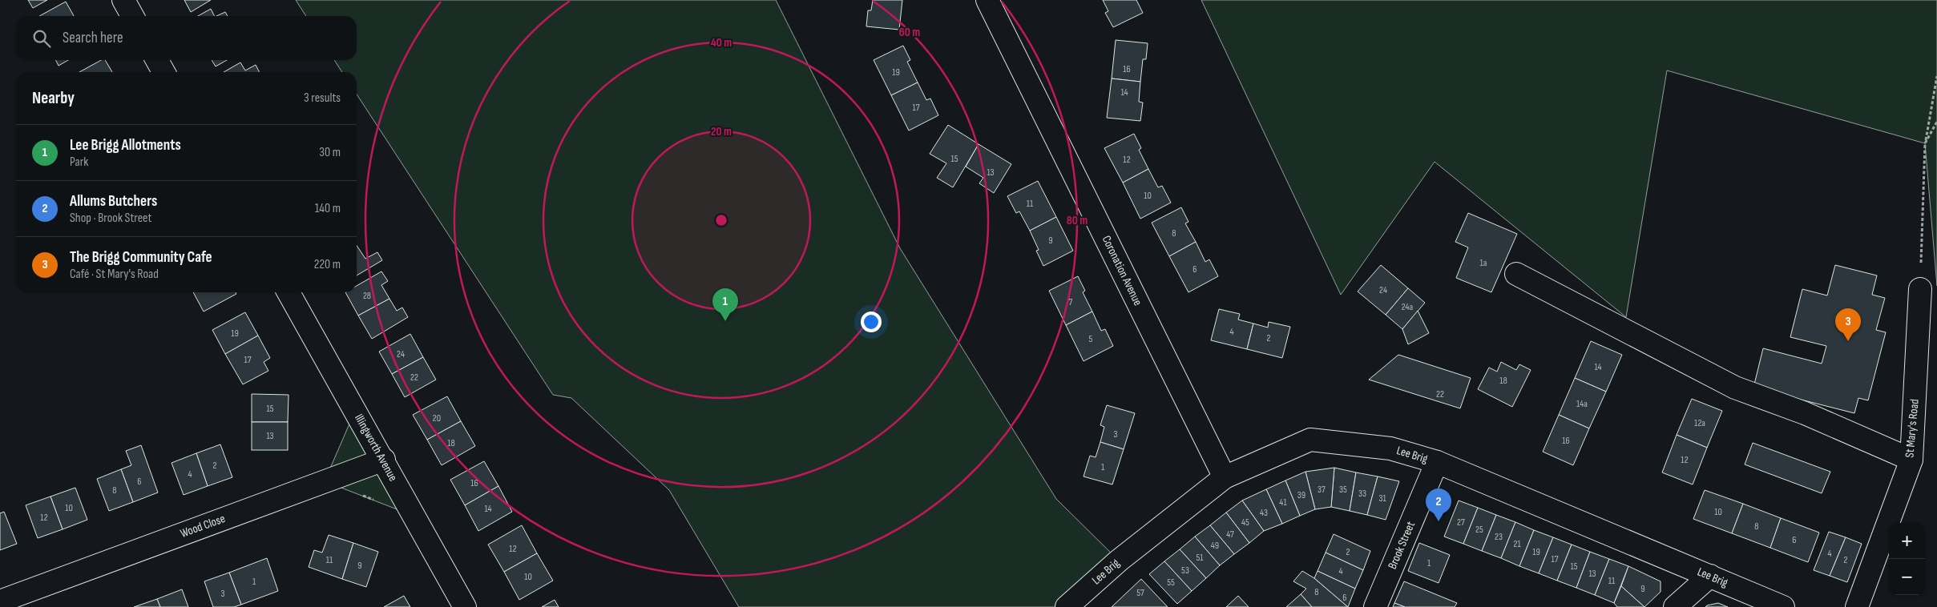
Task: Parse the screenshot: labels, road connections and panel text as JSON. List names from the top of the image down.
{
  "streets": {
    "street": [
      "Coronation Avenue",
      "St Mary's Road",
      "Illingworth Avenue",
      "Lee Brig",
      "Wood Close",
      "Brook Street"
    ]
  },
  "crossings": [
    ["Coronation Avenue", "Lee Brig"],
    ["Illingworth Avenue", "Wood Close"],
    ["Lee Brig", "Brook Street"]
  ],
  "house_numbers": [
    "16",
    "19",
    "14",
    "17",
    "15",
    "12",
    "13",
    "10",
    "11",
    "8",
    "9",
    "1a",
    "6",
    "24",
    "28",
    "7",
    "24a",
    "4",
    "19",
    "2",
    "5",
    "24",
    "17",
    "14",
    "22",
    "18",
    "22",
    "14a",
    "15",
    "20",
    "12a",
    "3",
    "13",
    "16",
    "18",
    "12",
    "2",
    "1",
    "4",
    "6",
    "16",
    "37",
    "35",
    "8",
    "33",
    "39",
    "31",
    "41",
    "10",
    "14",
    "10",
    "43",
    "12",
    "45",
    "27",
    "8",
    "25",
    "47",
    "23",
    "6",
    "21",
    "49",
    "12",
    "2",
    "19",
    "4",
    "51",
    "17",
    "11",
    "2",
    "1",
    "9",
    "15",
    "53",
    "4",
    "13",
    "10",
    "11",
    "1",
    "55",
    "9",
    "8",
    "57",
    "3",
    "6"
  ],
  "page": {
    "search": "Search here",
    "heading": ["Nearby", "3 results"],
    "list": [
      {
        "mark": "1",
        "name": "Lee Brigg Allotments",
        "note": "Park",
        "value": "30 m"
      },
      {
        "mark": "2",
        "name": "Allums Butchers",
        "note": "Shop · Brook Street",
        "value": "140 m"
      },
      {
        "mark": "3",
        "name": "The Brigg Community Cafe",
        "note": "Café · St Mary's Road",
        "value": "220 m"
      }
    ],
    "pins": ["1", "3", "2"],
    "map_buttons": ["+", "−"]
  },
  "rings": [
    "60 m",
    "40 m",
    "20 m",
    "80 m"
  ]
}
